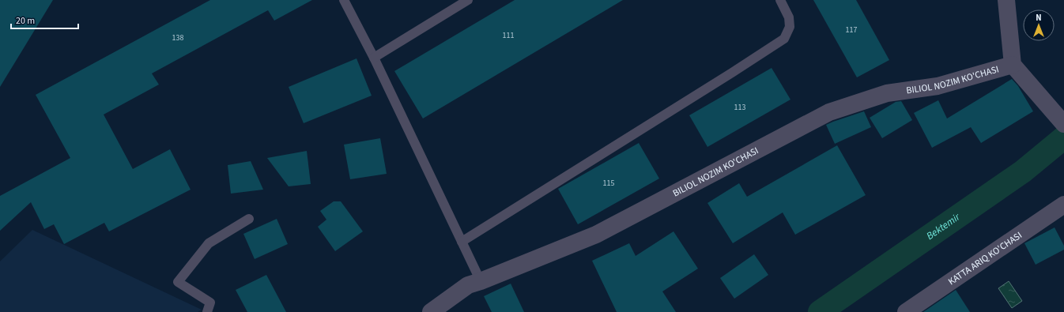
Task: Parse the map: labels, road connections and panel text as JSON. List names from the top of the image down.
{
  "streets": {
    "street": ["BILIOL NOZIM KO'CHASI", "KATTA ARIQ KO'CHASI"]
  },
  "water": ["Bektemir"],
  "house_numbers": [
    "117",
    "111",
    "138",
    "113",
    "115"
  ],
  "scale_bar": "20 m",
  "north": "top"
}
